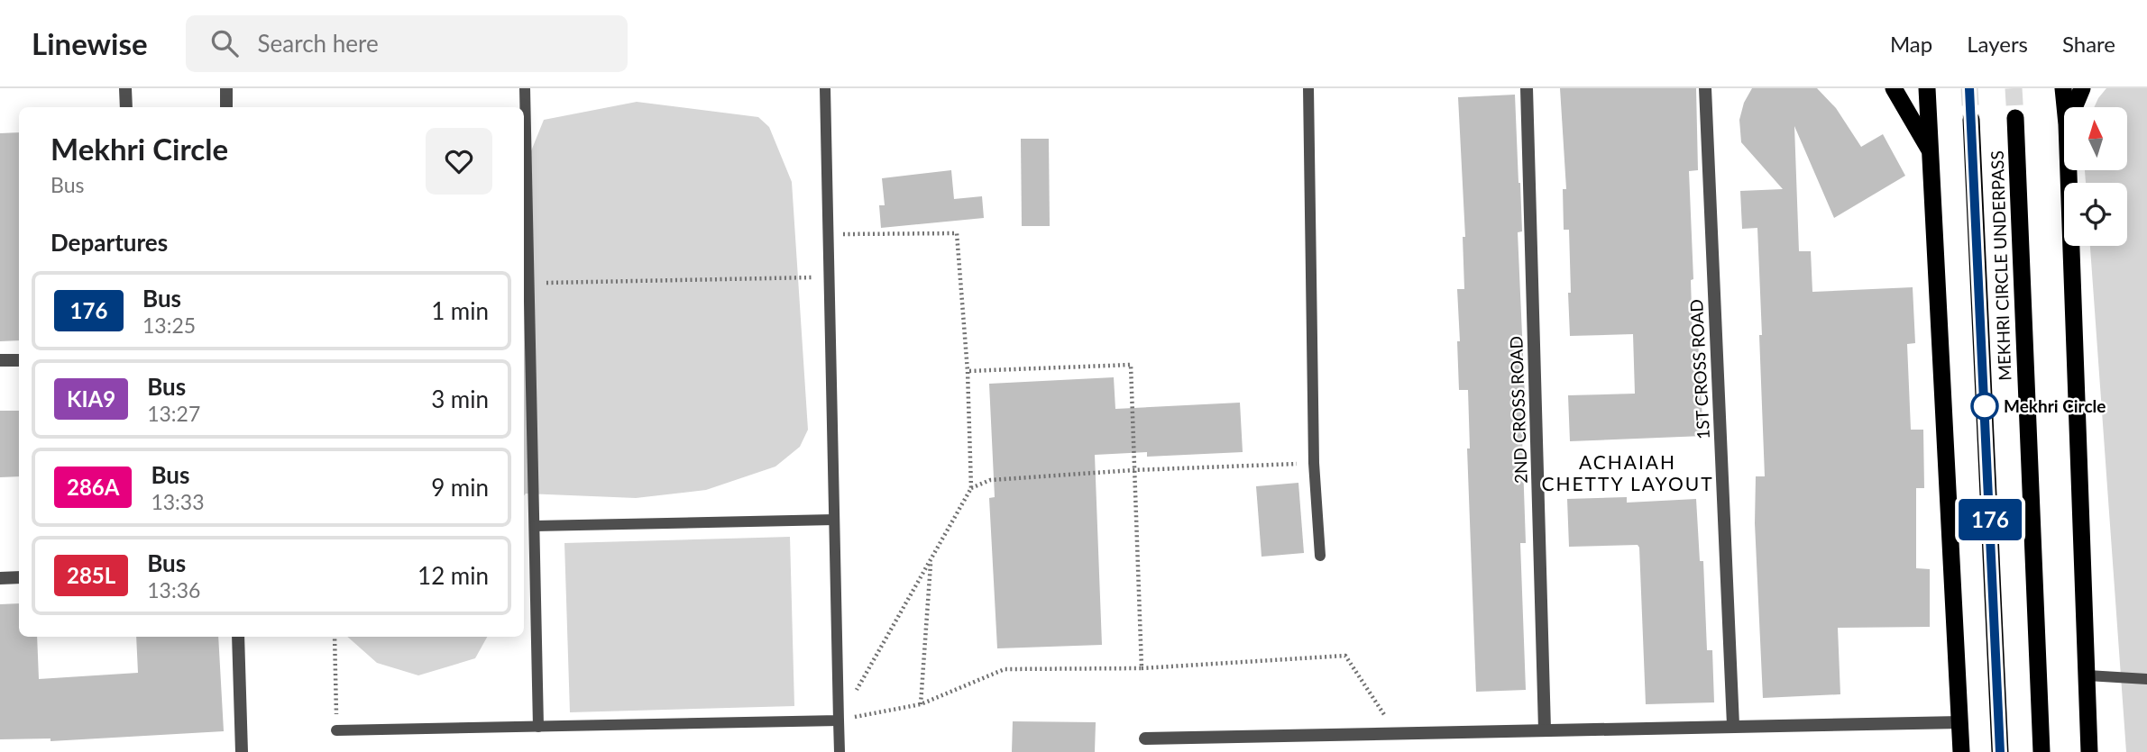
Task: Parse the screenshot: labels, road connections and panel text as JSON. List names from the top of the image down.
{
  "streets": {
    "highway": ["MEKHRI CIRCLE UNDERPASS"],
    "street": ["1ST CROSS ROAD", "2ND CROSS ROAD"]
  },
  "districts": ["ACHAIAH CHETTY LAYOUT"],
  "places": ["Mekhri Circle"],
  "lines": ["bus line 176"],
  "north": "top",
  "page": {
    "header": "Linewise",
    "search": "Search here",
    "nav": ["Map", "Layers", "Share"],
    "on_map": "176",
    "heading": [
      ["Mekhri Circle", "Bus"],
      "Departures"
    ],
    "list": [
      {
        "mark": "176",
        "name": "Bus",
        "note": "13:25",
        "value": "1 min"
      },
      {
        "mark": "KIA9",
        "name": "Bus",
        "note": "13:27",
        "value": "3 min"
      },
      {
        "mark": "286A",
        "name": "Bus",
        "note": "13:33",
        "value": "9 min"
      },
      {
        "mark": "285L",
        "name": "Bus",
        "note": "13:36",
        "value": "12 min"
      }
    ]
  }
}
